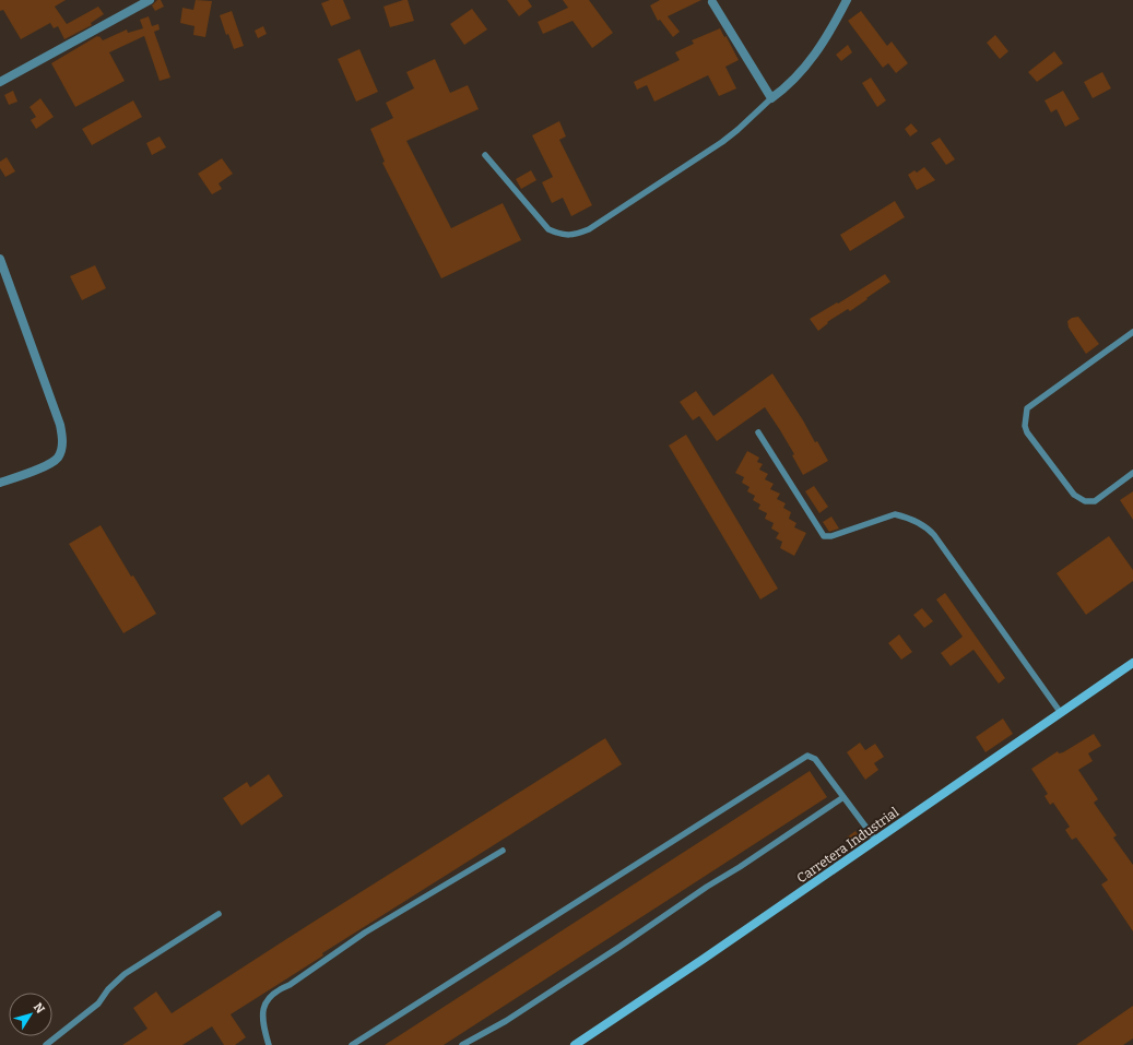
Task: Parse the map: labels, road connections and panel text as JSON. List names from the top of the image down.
{
  "streets": {
    "main road": ["Carretera Industrial"]
  },
  "north": "top right"
}
